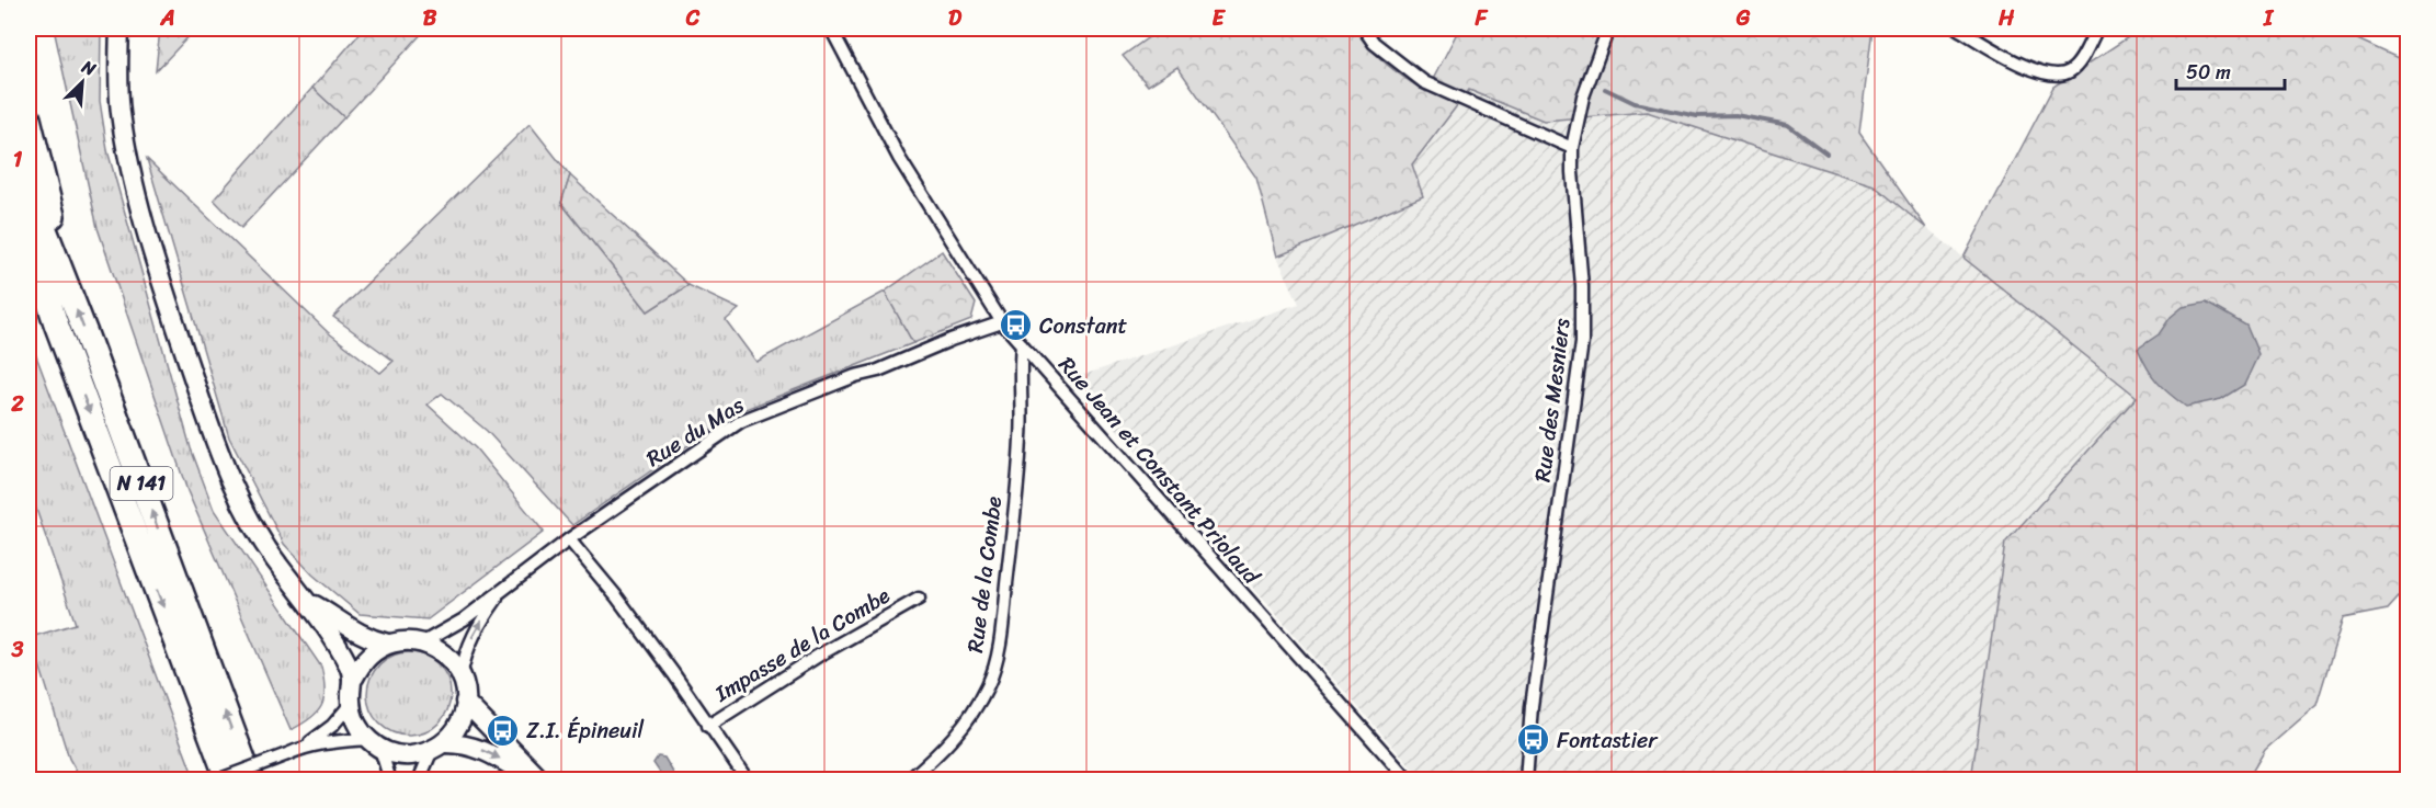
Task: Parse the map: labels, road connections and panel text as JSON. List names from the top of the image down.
{
  "streets": {
    "highway": ["N 141"],
    "street": [
      "Rue des Mesniers",
      "Rue du Mas",
      "Rue Jean et Constant Priolaud",
      "Rue de la Combe",
      "Impasse de la Combe"
    ]
  },
  "crossings": [
    ["Rue du Mas", "Rue Jean et Constant Priolaud"],
    ["Rue Jean et Constant Priolaud", "Rue de la Combe"]
  ],
  "places": {
    "bus stop": ["Constant", "Z.I. Épineuil", "Fontastier"]
  },
  "scale_bar": "50 m",
  "north": "top right",
  "grid": {
    "columns": [
      "A",
      "B",
      "C",
      "D",
      "E",
      "F",
      "G",
      "H",
      "I"
    ],
    "rows": ["1", "2", "3"]
  }
}
